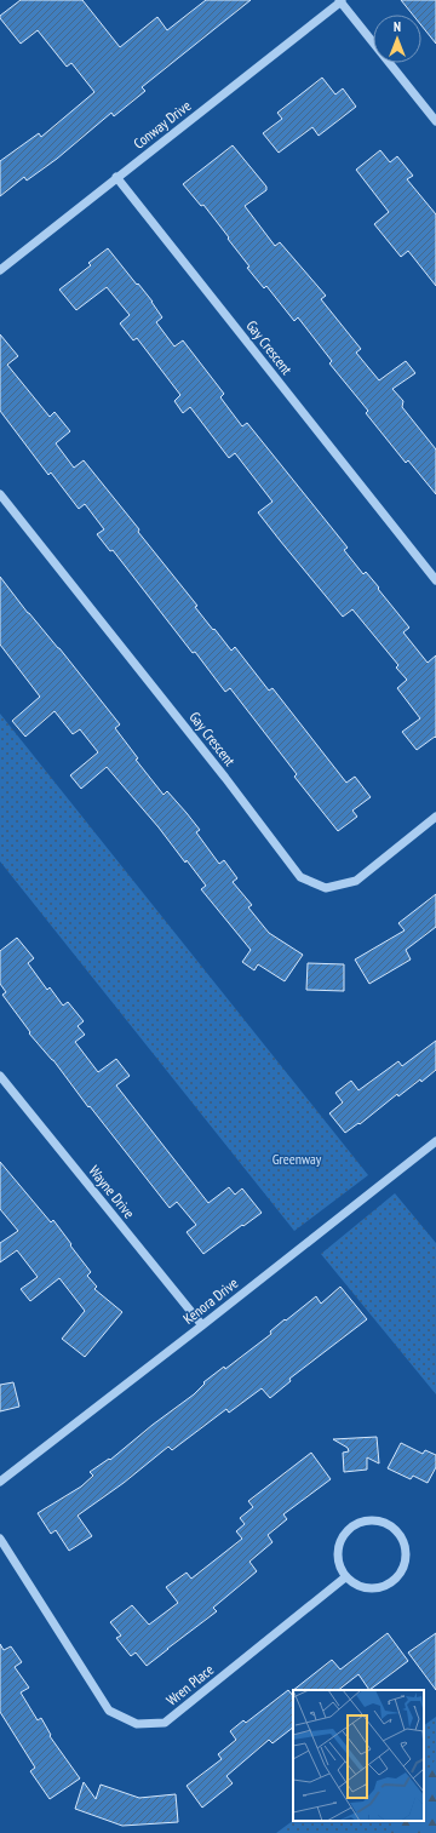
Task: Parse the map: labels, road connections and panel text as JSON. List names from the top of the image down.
{
  "streets": {
    "street": [
      "Conway Drive",
      "Gay Crescent",
      "Wayne Drive",
      "Kenora Drive",
      "Wren Place"
    ]
  },
  "crossings": [
    ["Conway Drive", "Gay Crescent"],
    ["Wayne Drive", "Kenora Drive"]
  ],
  "parks": ["Greenway"],
  "north": "top"
}
